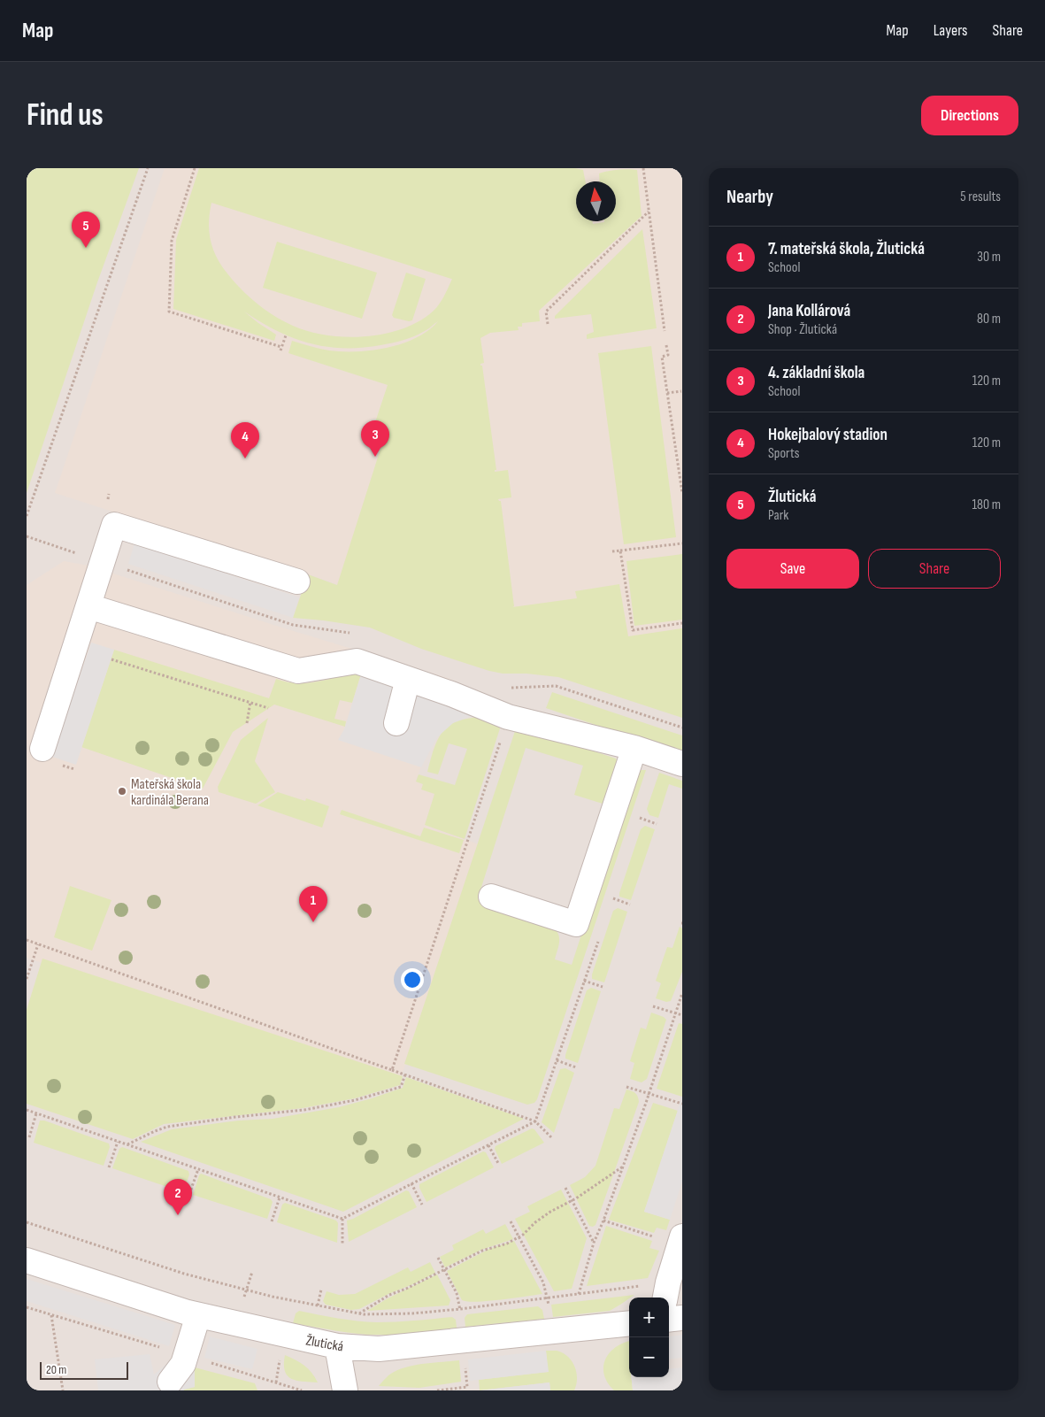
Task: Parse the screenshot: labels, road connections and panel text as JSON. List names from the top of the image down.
{
  "streets": {
    "street": ["Žlutická"]
  },
  "places": ["Mateřská škola kardinála Berana"],
  "scale_bar": "20 m",
  "north": "top",
  "page": {
    "header": "Map",
    "nav": ["Map", "Layers", "Share"],
    "buttons": [
      "Directions",
      ["Save", "Share"]
    ],
    "title": "Find us",
    "heading": ["Nearby", "5 results"],
    "pins": [
      "5",
      "3",
      "4",
      "1",
      "2"
    ],
    "list": [
      {
        "mark": "1",
        "name": "7. mateřská škola, Žlutická",
        "note": "School",
        "value": "30 m"
      },
      {
        "mark": "2",
        "name": "Jana Kollárová",
        "note": "Shop · Žlutická",
        "value": "80 m"
      },
      {
        "mark": "3",
        "name": "4. základní škola",
        "note": "School",
        "value": "120 m"
      },
      {
        "mark": "4",
        "name": "Hokejbalový stadion",
        "note": "Sports",
        "value": "120 m"
      },
      {
        "mark": "5",
        "name": "Žlutická",
        "note": "Park",
        "value": "180 m"
      }
    ],
    "map_buttons": ["+", "−"],
    "scale": "20 m"
  }
}
